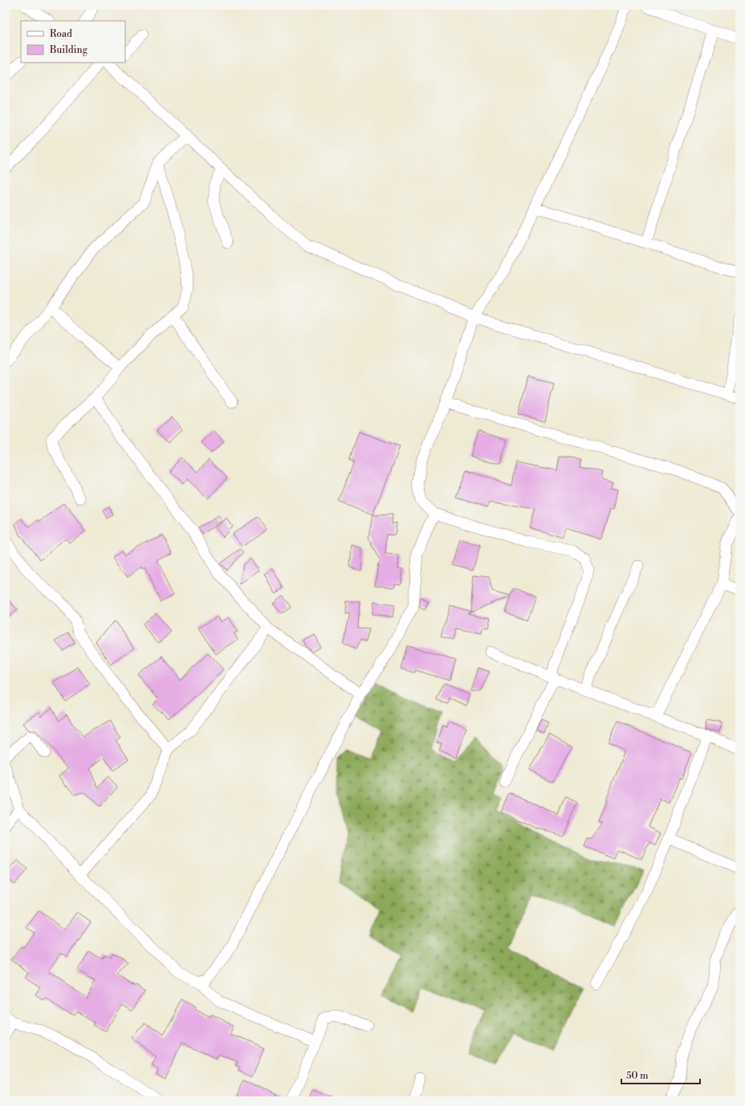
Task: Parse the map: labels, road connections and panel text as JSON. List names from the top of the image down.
{
  "legend": ["Road", "Building"],
  "scale_bar": "50 m"
}
